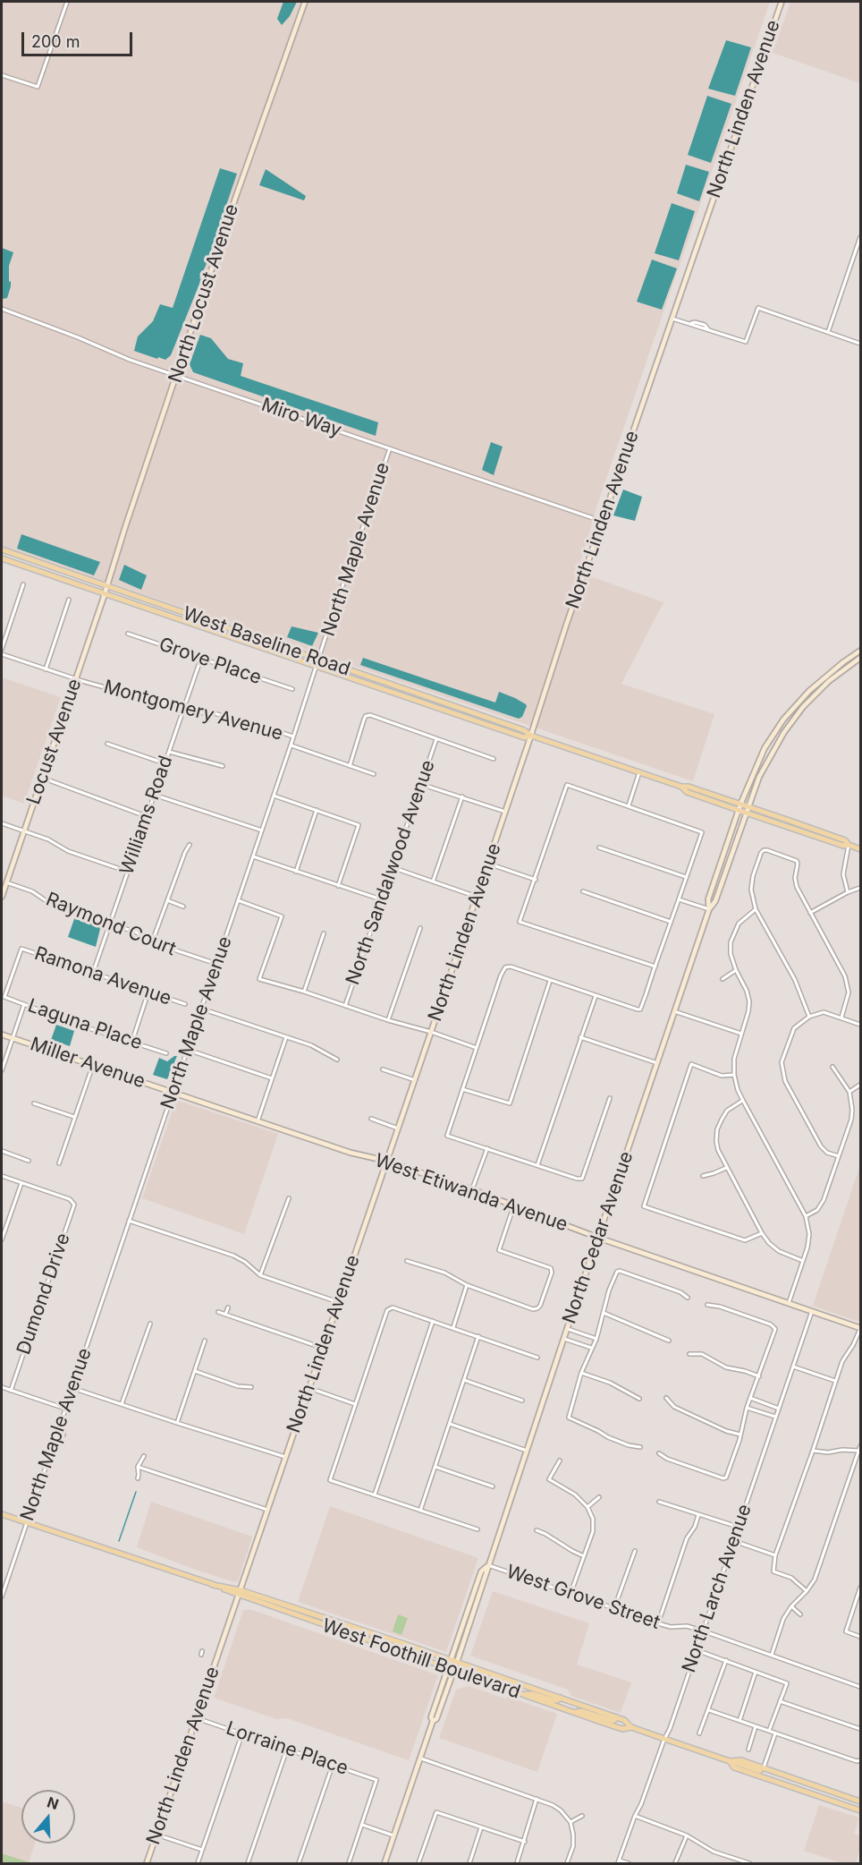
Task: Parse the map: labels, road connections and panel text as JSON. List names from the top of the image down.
{
  "streets": {
    "main road": ["West Baseline Road", "West Foothill Boulevard"],
    "street": [
      "North Linden Avenue",
      "North Locust Avenue",
      "Miro Way",
      "North Maple Avenue",
      "Grove Place",
      "Montgomery Avenue",
      "Locust Avenue",
      "Williams Road",
      "North Sandalwood Avenue",
      "Raymond Court",
      "Ramona Avenue",
      "Laguna Place",
      "Miller Avenue",
      "West Etiwanda Avenue",
      "North Cedar Avenue",
      "Dumond Drive",
      "North Larch Avenue",
      "West Grove Street",
      "Lorraine Place"
    ]
  },
  "crossings": [
    ["North Linden Avenue", "Miro Way"],
    ["North Linden Avenue", "West Baseline Road"],
    ["North Linden Avenue", "West Etiwanda Avenue"],
    ["North Linden Avenue", "West Foothill Boulevard"],
    ["North Linden Avenue", "Lorraine Place"],
    ["North Locust Avenue", "Miro Way"],
    ["North Locust Avenue", "West Baseline Road"],
    ["North Locust Avenue", "Locust Avenue"],
    ["Miro Way", "North Maple Avenue"],
    ["North Maple Avenue", "West Baseline Road"],
    ["North Maple Avenue", "Montgomery Avenue"],
    ["North Maple Avenue", "Raymond Court"],
    ["North Maple Avenue", "Miller Avenue"],
    ["North Maple Avenue", "West Etiwanda Avenue"],
    ["North Maple Avenue", "West Foothill Boulevard"],
    ["West Baseline Road", "Locust Avenue"],
    ["West Baseline Road", "North Cedar Avenue"],
    ["Grove Place", "Williams Road"],
    ["Montgomery Avenue", "Locust Avenue"],
    ["Montgomery Avenue", "Williams Road"],
    ["Locust Avenue", "Raymond Court"],
    ["Williams Road", "Raymond Court"],
    ["Williams Road", "Ramona Avenue"],
    ["Ramona Avenue", "Laguna Place"],
    ["Miller Avenue", "West Etiwanda Avenue"],
    ["West Etiwanda Avenue", "North Cedar Avenue"],
    ["West Etiwanda Avenue", "North Larch Avenue"],
    ["North Cedar Avenue", "West Grove Street"],
    ["North Cedar Avenue", "West Foothill Boulevard"],
    ["North Larch Avenue", "West Grove Street"],
    ["North Larch Avenue", "West Foothill Boulevard"]
  ],
  "scale_bar": "200 m",
  "north": "top"
}
